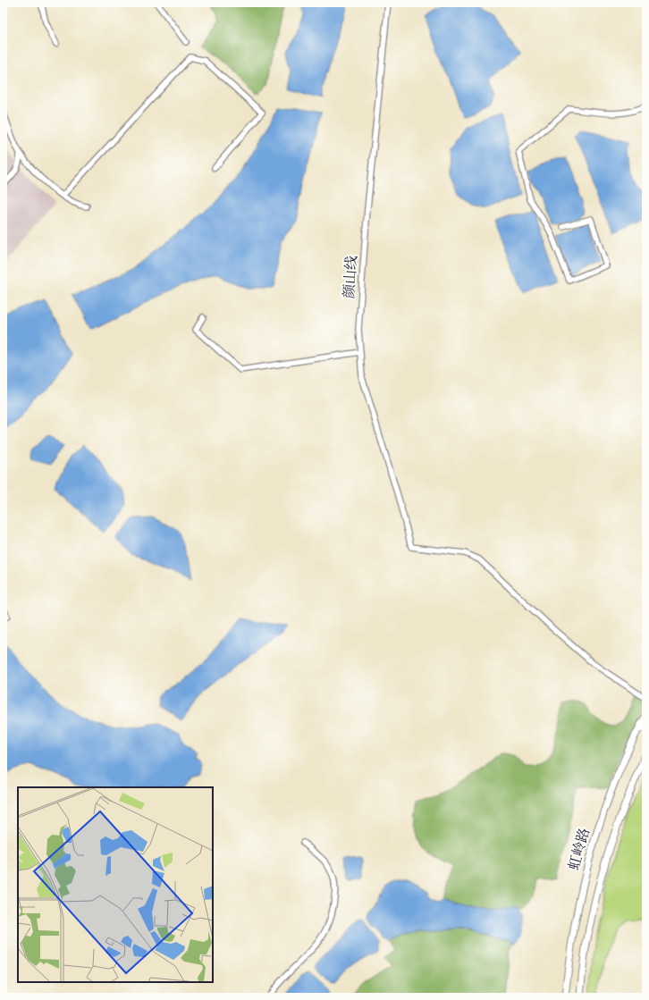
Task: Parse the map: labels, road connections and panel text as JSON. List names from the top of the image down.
{
  "streets": {
    "main road": ["虹岭路"],
    "street": ["颜山线"]
  }
}
